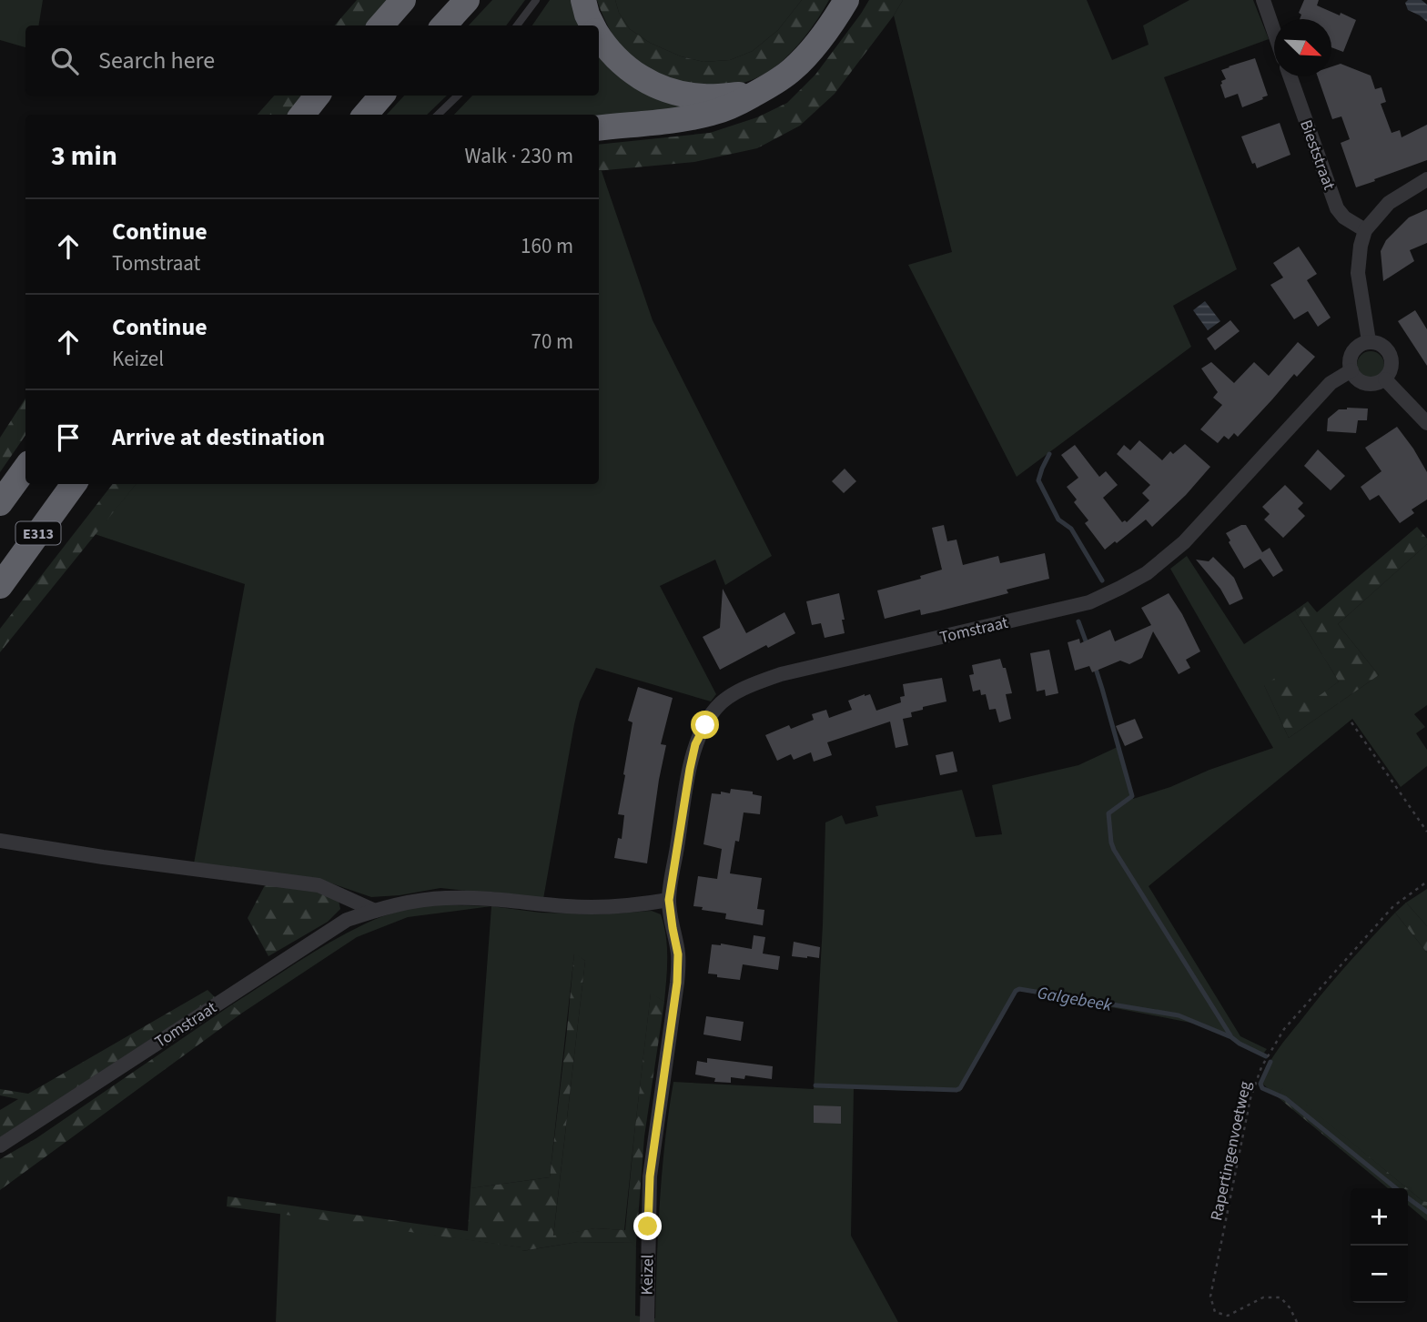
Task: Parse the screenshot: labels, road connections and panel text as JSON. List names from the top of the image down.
{
  "streets": {
    "highway": ["E313"],
    "street": ["Bieststraat", "Tomstraat", "Keizel"],
    "path": ["Rapertingenvoetweg"]
  },
  "crossings": [
    ["Tomstraat", "Keizel"]
  ],
  "water": ["Galgebeek"],
  "north": "bottom right",
  "page": {
    "search": "Search here",
    "heading": ["3 min", "Walk · 230 m"],
    "list": [
      ["Continue", "Tomstraat", "160 m"],
      ["Continue", "Keizel", "70 m"],
      "Arrive at destination"
    ],
    "map_buttons": ["+", "−"]
  }
}
